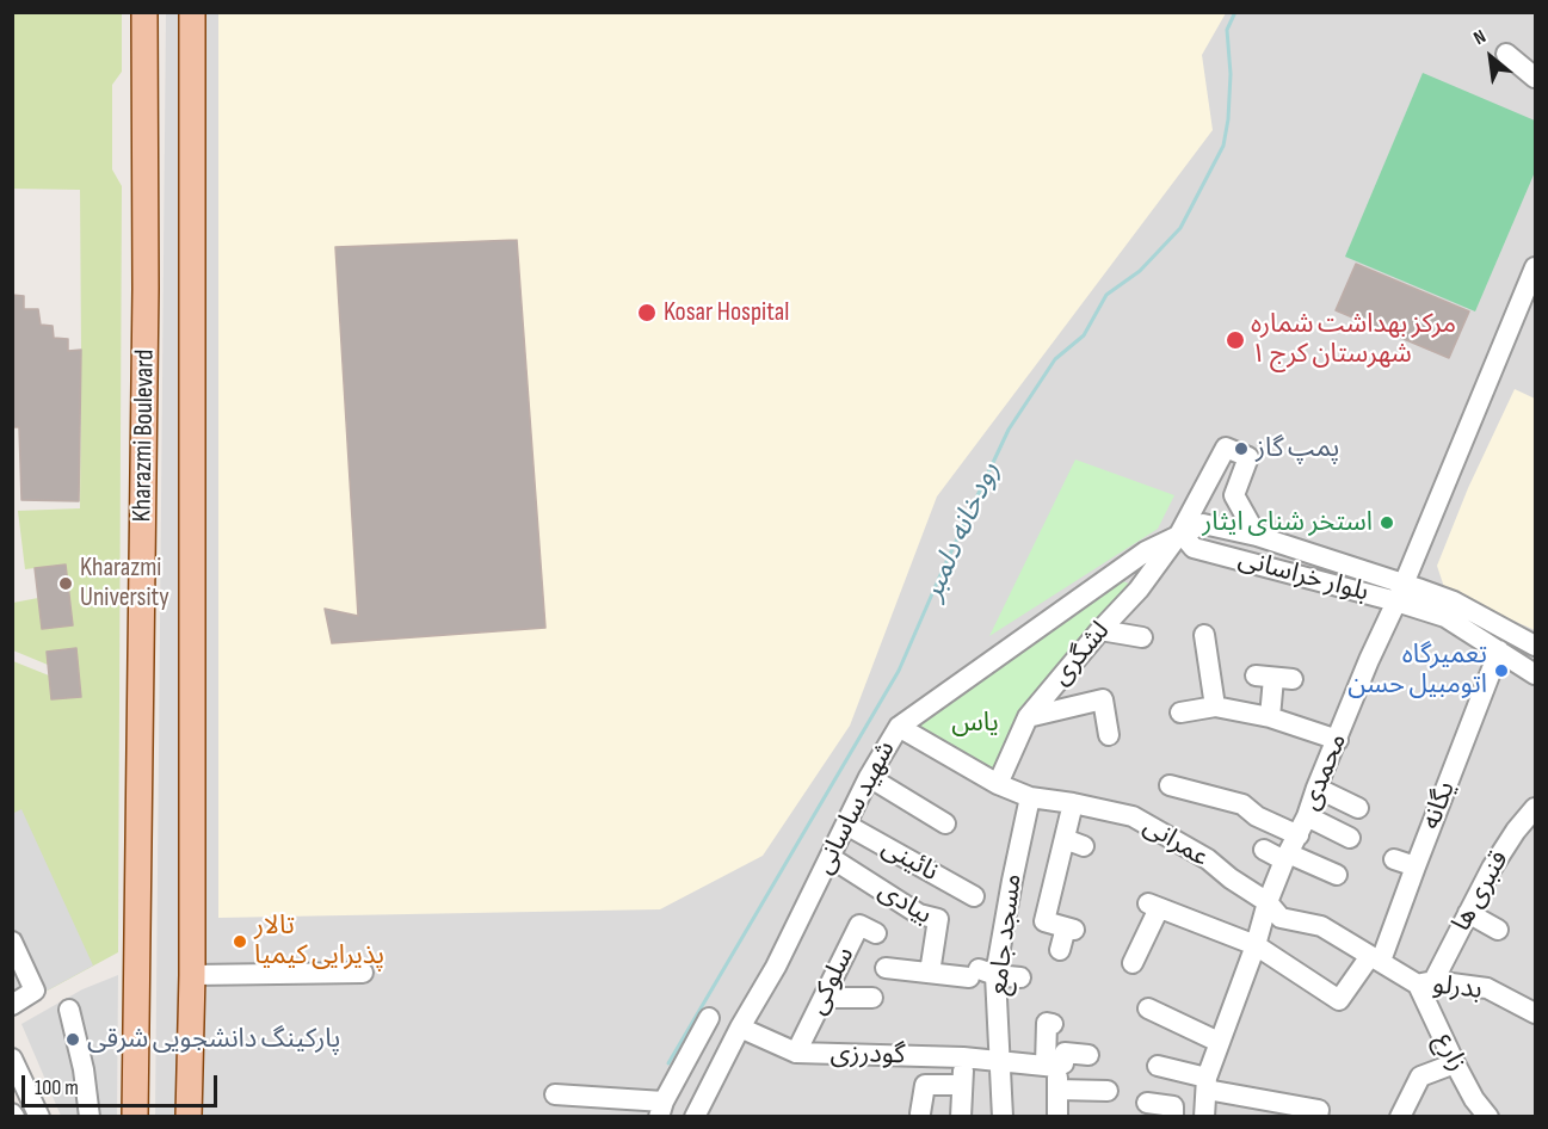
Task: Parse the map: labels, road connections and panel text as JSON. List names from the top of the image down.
{
  "streets": {
    "main road": ["Kharazmi Boulevard"],
    "street": [
      "بلوار خراسانی",
      "لشگری",
      "محمدی",
      "یگانه",
      "شهید ساسانی",
      "عمرانی",
      "نائینی",
      "قنبری ها",
      "بیادی",
      "مسجد جامع",
      "سلوکی",
      "بدرلو",
      "زارع",
      "گودرزی"
    ]
  },
  "crossings": [
    ["بلوار خراسانی", "لشگری"],
    ["بلوار خراسانی", "محمدی"],
    ["بلوار خراسانی", "یگانه"],
    ["بلوار خراسانی", "شهید ساسانی"],
    ["لشگری", "شهید ساسانی"],
    ["لشگری", "عمرانی"],
    ["محمدی", "یگانه"],
    ["محمدی", "عمرانی"],
    ["یگانه", "عمرانی"],
    ["شهید ساسانی", "عمرانی"],
    ["شهید ساسانی", "نائینی"],
    ["شهید ساسانی", "بیادی"],
    ["شهید ساسانی", "گودرزی"],
    ["عمرانی", "قنبری ها"],
    ["عمرانی", "مسجد جامع"],
    ["عمرانی", "بدرلو"],
    ["عمرانی", "زارع"],
    ["قنبری ها", "بدرلو"],
    ["قنبری ها", "زارع"],
    ["مسجد جامع", "گودرزی"],
    ["سلوکی", "گودرزی"],
    ["بدرلو", "زارع"]
  ],
  "water": ["رودخانه دلمبر"],
  "parks": ["یاس"],
  "places": [
    "Kosar Hospital",
    "مرکز بهداشت شماره ۱ شهرستان کرج",
    "پمپ گاز",
    "استخر شنای ایثار",
    "Kharazmi University",
    "تعمیرگاه اتومبیل حسن",
    "تالار پذیرایی کیمیا",
    "پارکینگ دانشجویی شرقی"
  ],
  "scale_bar": "100 m",
  "north": "top left"
}
